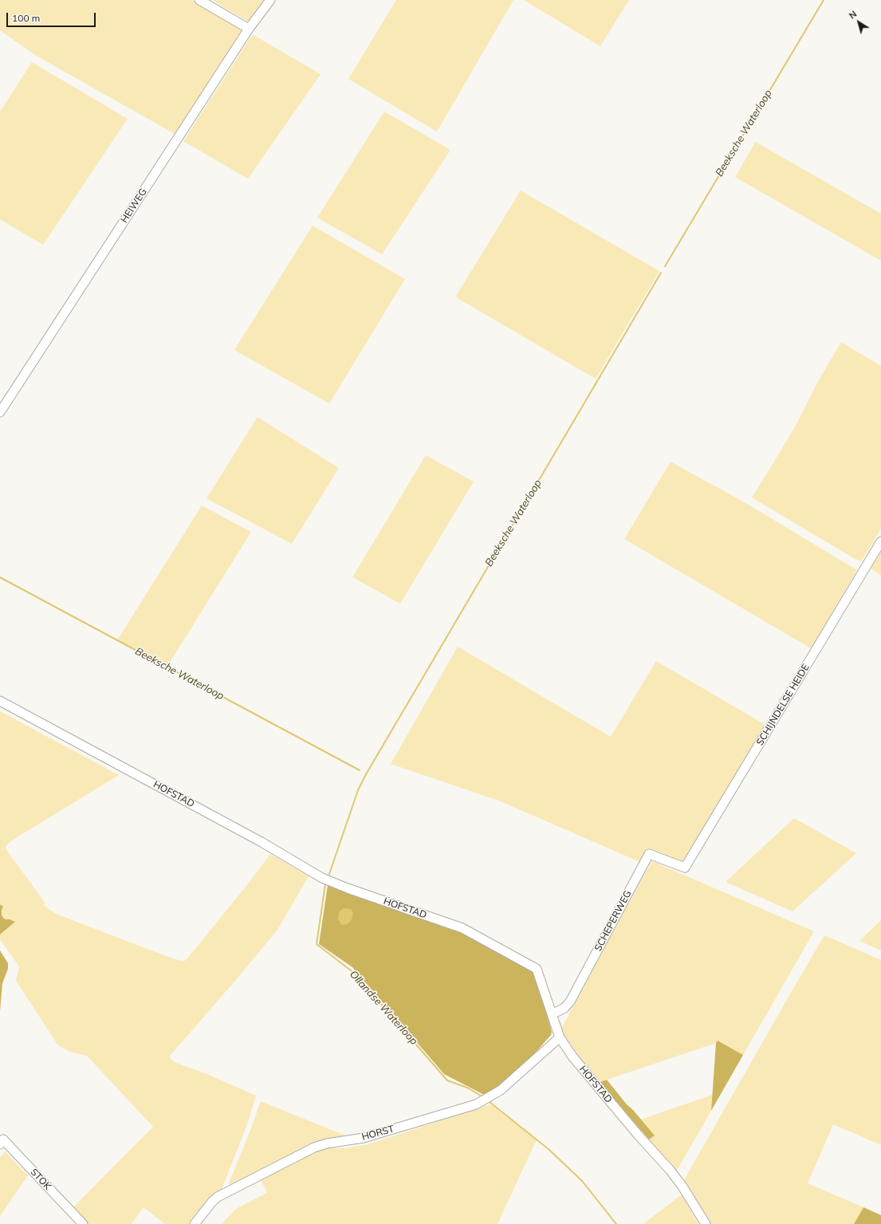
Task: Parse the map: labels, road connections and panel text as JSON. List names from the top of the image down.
{
  "streets": {
    "street": [
      "HEIWEG",
      "SCHIJNDELSE HEIDE",
      "HOFSTAD",
      "SCHEPERWEG",
      "HORST",
      "STOK"
    ]
  },
  "crossings": [
    ["SCHIJNDELSE HEIDE", "SCHEPERWEG"],
    ["HOFSTAD", "SCHEPERWEG"],
    ["HOFSTAD", "HORST"]
  ],
  "water": ["Beeksche Waterloop", "Ollandse Waterloop"],
  "scale_bar": "100 m",
  "north": "top left"
}
